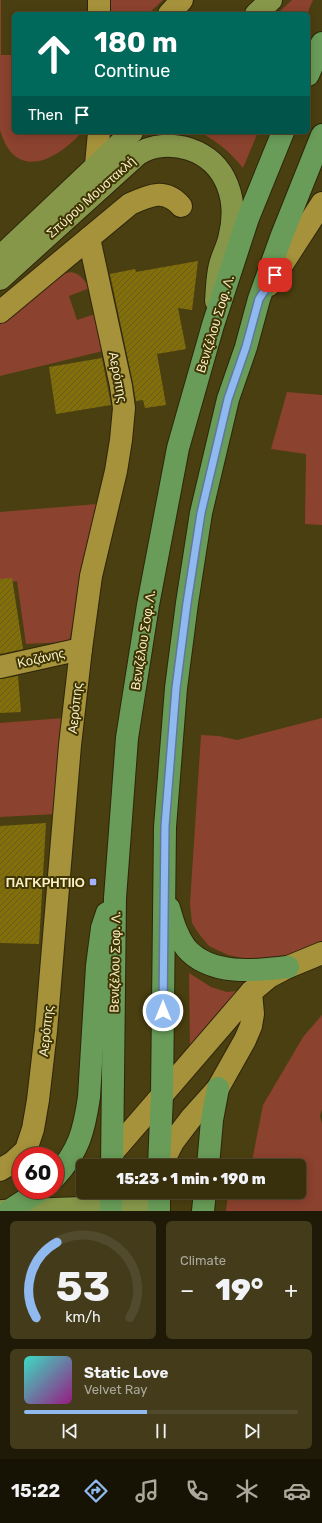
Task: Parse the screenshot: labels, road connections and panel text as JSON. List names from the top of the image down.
{
  "streets": {
    "main road": ["Σπύρου Μουστακλή", "Βενιζέλου Σοφ. Λ."],
    "street": ["Αερόπης", "Κοζάνης"]
  },
  "crossings": [
    ["Σπύρου Μουστακλή", "Βενιζέλου Σοφ. Λ."],
    ["Αερόπης", "Κοζάνης"]
  ],
  "places": {
    "transit": ["ΠΑΓΚΡΗΤΙΙΟ"]
  },
  "page": {
    "turn": ["180 m", "Continue"],
    "then": "Then",
    "limit": "60",
    "trip": "15:23 · 1 min · 190 m",
    "tile": "Climate",
    "heat": ["−", "19°", "+"],
    "song": ["Static Love", "Velvet Ray"],
    "tabs": "15:22",
    "gauge": ["53", "km/h"]
  }
}
